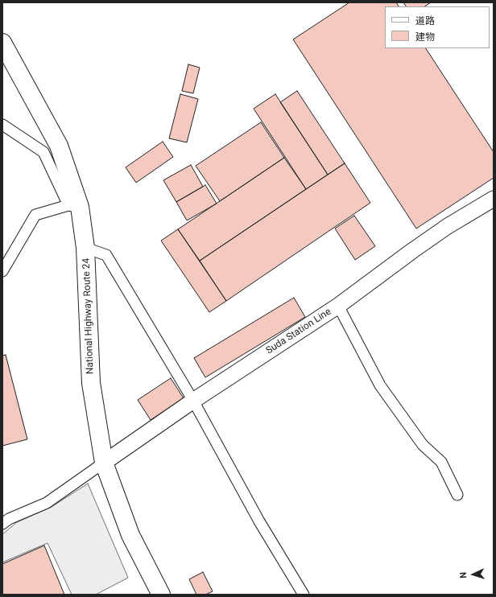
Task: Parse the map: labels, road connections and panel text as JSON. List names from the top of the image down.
{
  "streets": {
    "highway": ["National Highway Route 24"],
    "main road": ["Suda Station Line"]
  },
  "crossings": [
    ["National Highway Route 24", "Suda Station Line"]
  ],
  "legend": ["道路", "建物"],
  "north": "left"
}
